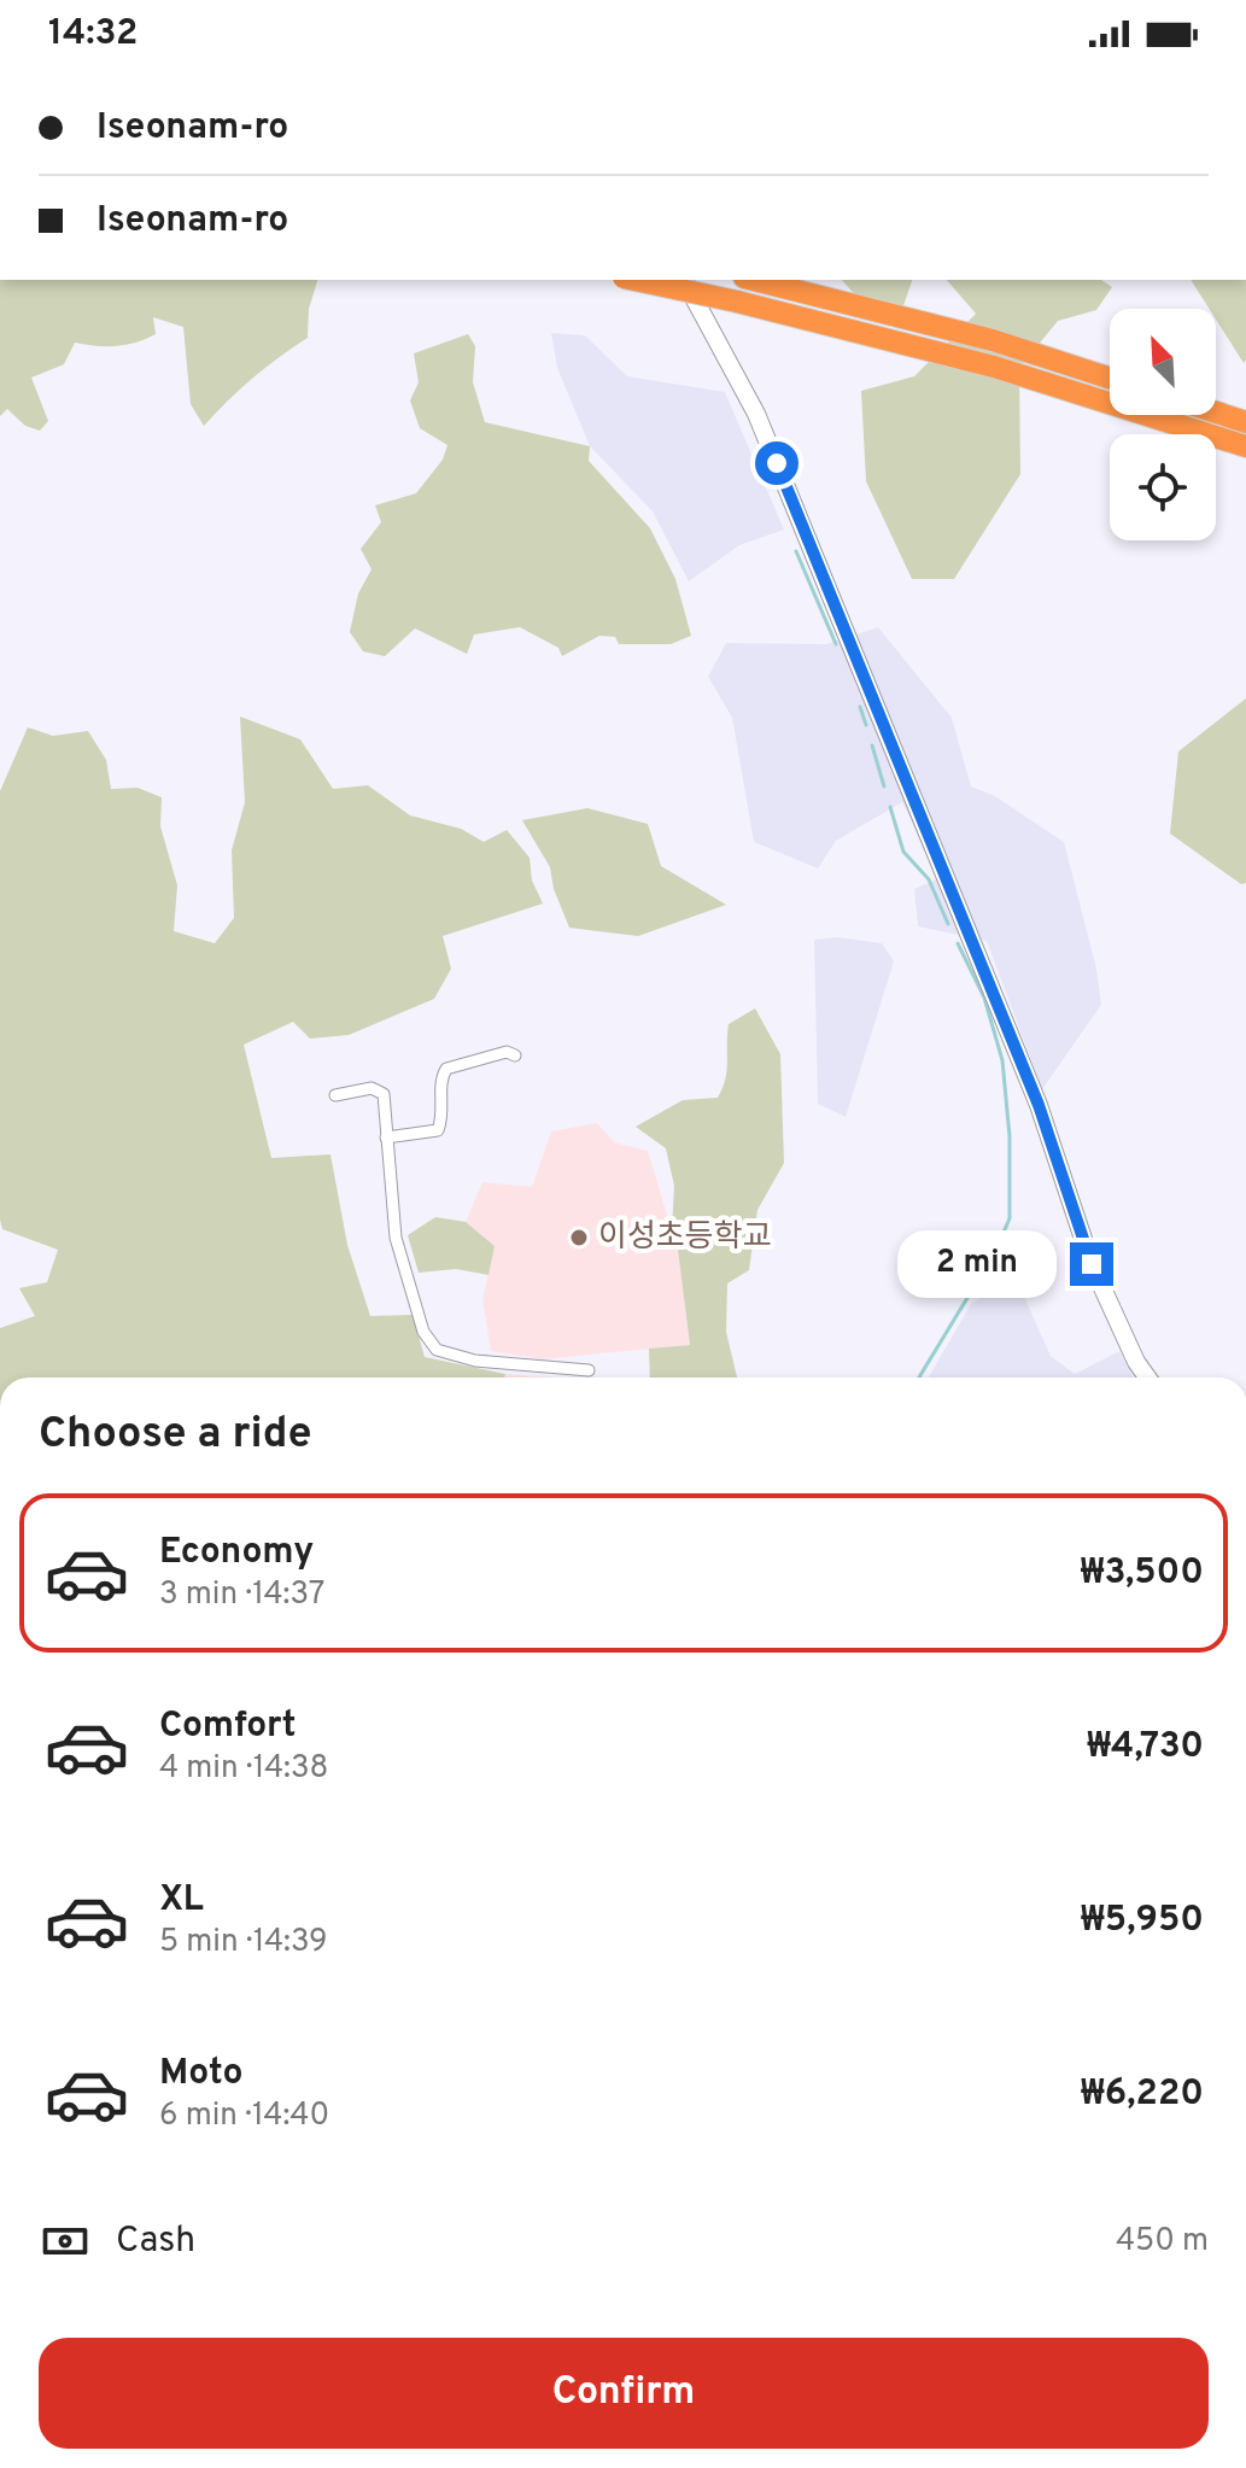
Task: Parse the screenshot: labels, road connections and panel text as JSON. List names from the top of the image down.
{
  "places": ["이성초등학교"],
  "north": "top left",
  "page": {
    "status": "14:32",
    "banner": ["Iseonam-ro", "Iseonam-ro"],
    "bubble": "2 min",
    "heading": "Choose a ride",
    "list": [
      {
        "name": "Economy",
        "note": "3 min · 14:37",
        "value": "₩3,500"
      },
      {
        "name": "Comfort",
        "note": "4 min · 14:38",
        "value": "₩4,730"
      },
      {
        "name": "XL",
        "note": "5 min · 14:39",
        "value": "₩5,950"
      },
      {
        "name": "Moto",
        "note": "6 min · 14:40",
        "value": "₩6,220"
      }
    ],
    "pay": ["Cash", "450 m"],
    "buttons": "Confirm"
  }
}
